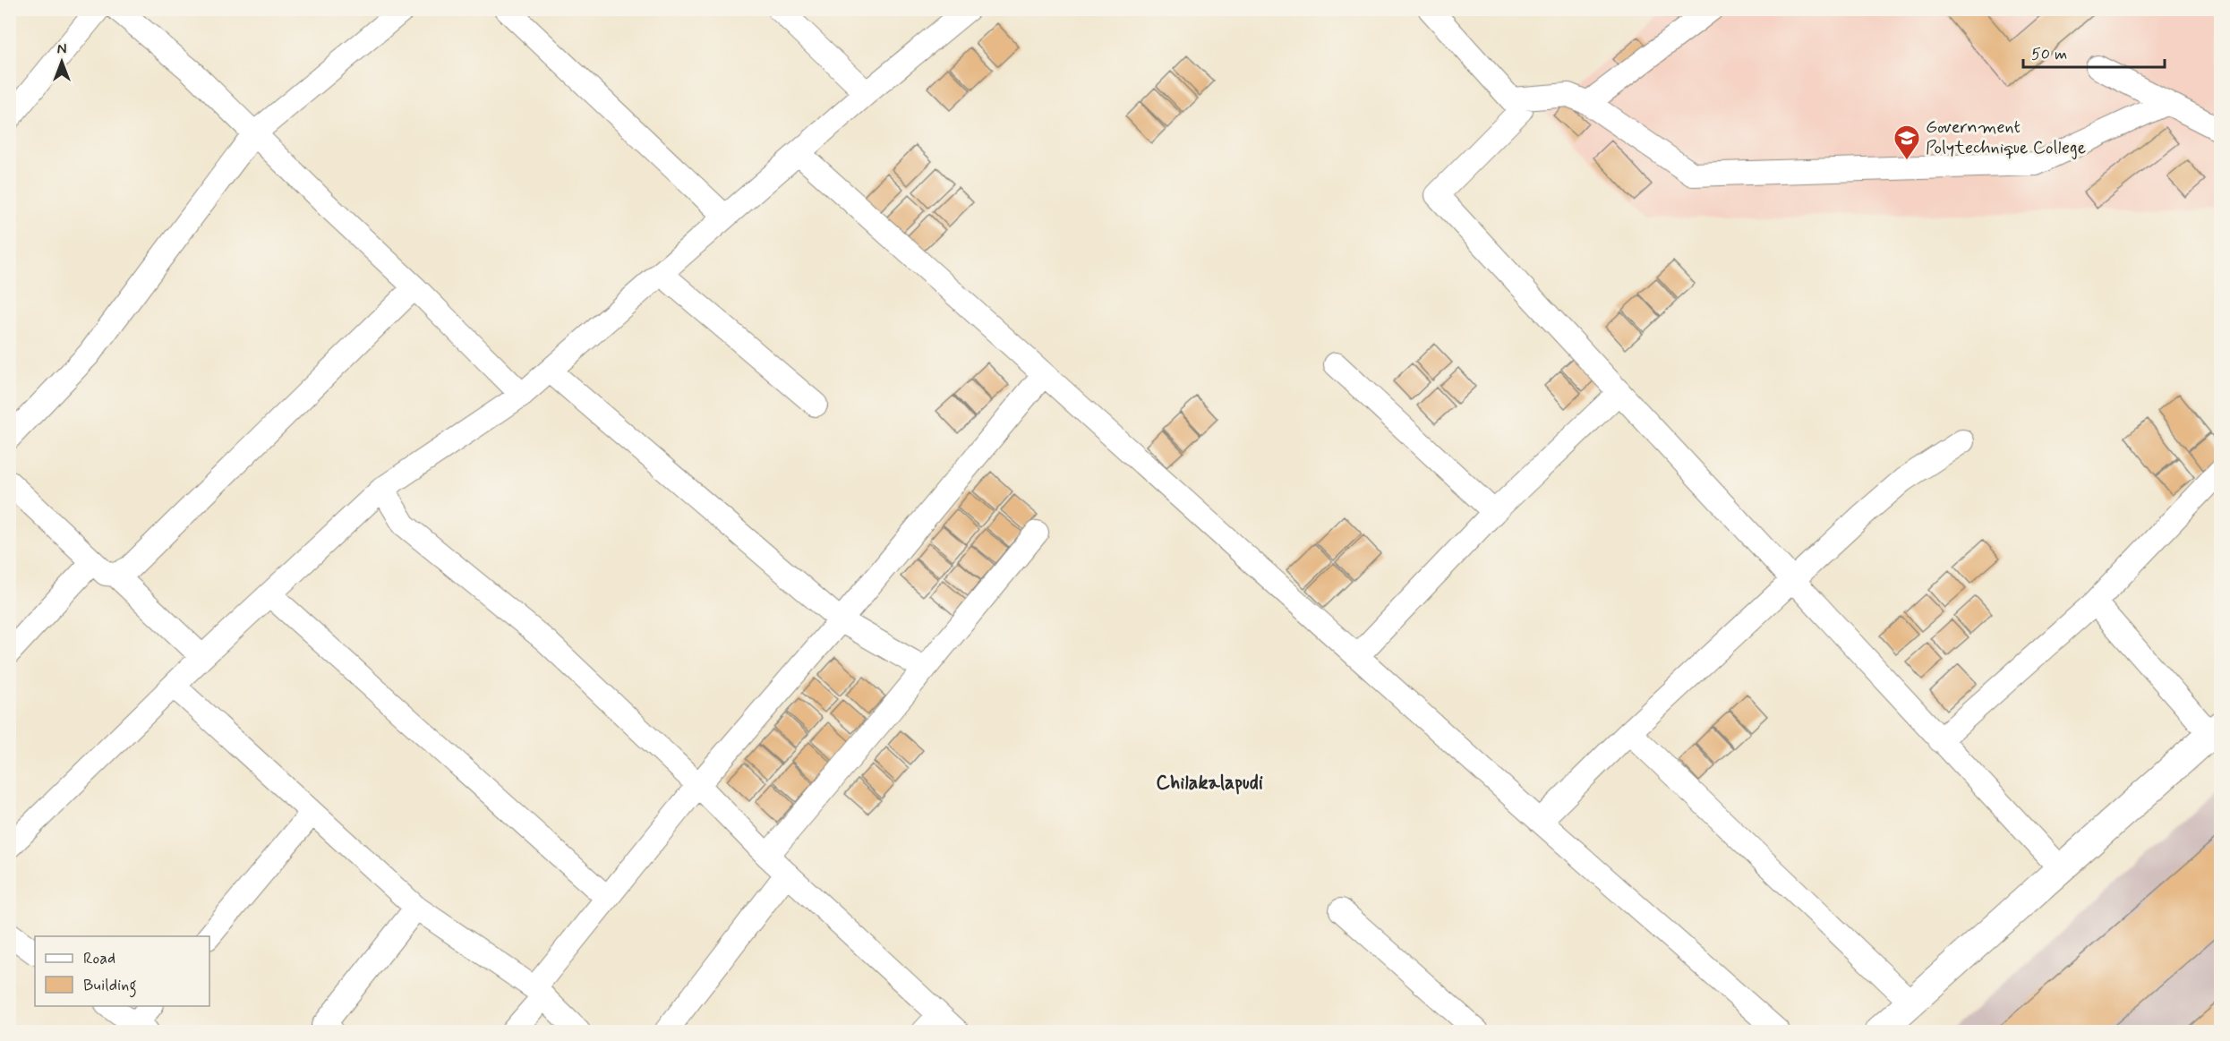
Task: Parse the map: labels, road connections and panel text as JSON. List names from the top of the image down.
{
  "districts": ["Chilakalapudi"],
  "places": {
    "school or university": ["Government Polytechnique College"]
  },
  "legend": ["Road", "Building"],
  "scale_bar": "50 m",
  "north": "top"
}
